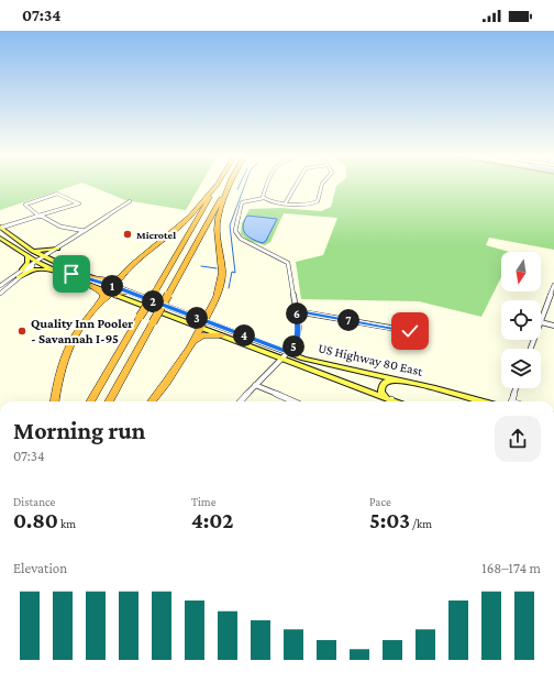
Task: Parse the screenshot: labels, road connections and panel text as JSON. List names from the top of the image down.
{
  "streets": {
    "main road": ["US Highway 80 East"]
  },
  "places": ["Microtel", "Quality Inn Pooler - Savannah I-95"],
  "north": "bottom",
  "page": {
    "status": "07:34",
    "pins": [
      "1",
      "2",
      "6",
      "3",
      "7",
      "4",
      "5"
    ],
    "heading": ["Morning run", "07:34"],
    "stats": [
      ["Distance", "0.80 km"],
      ["Time", "4:02"],
      ["Pace", "5:03 /km"]
    ],
    "chart": ["Elevation", "168–174 m"]
  }
}
